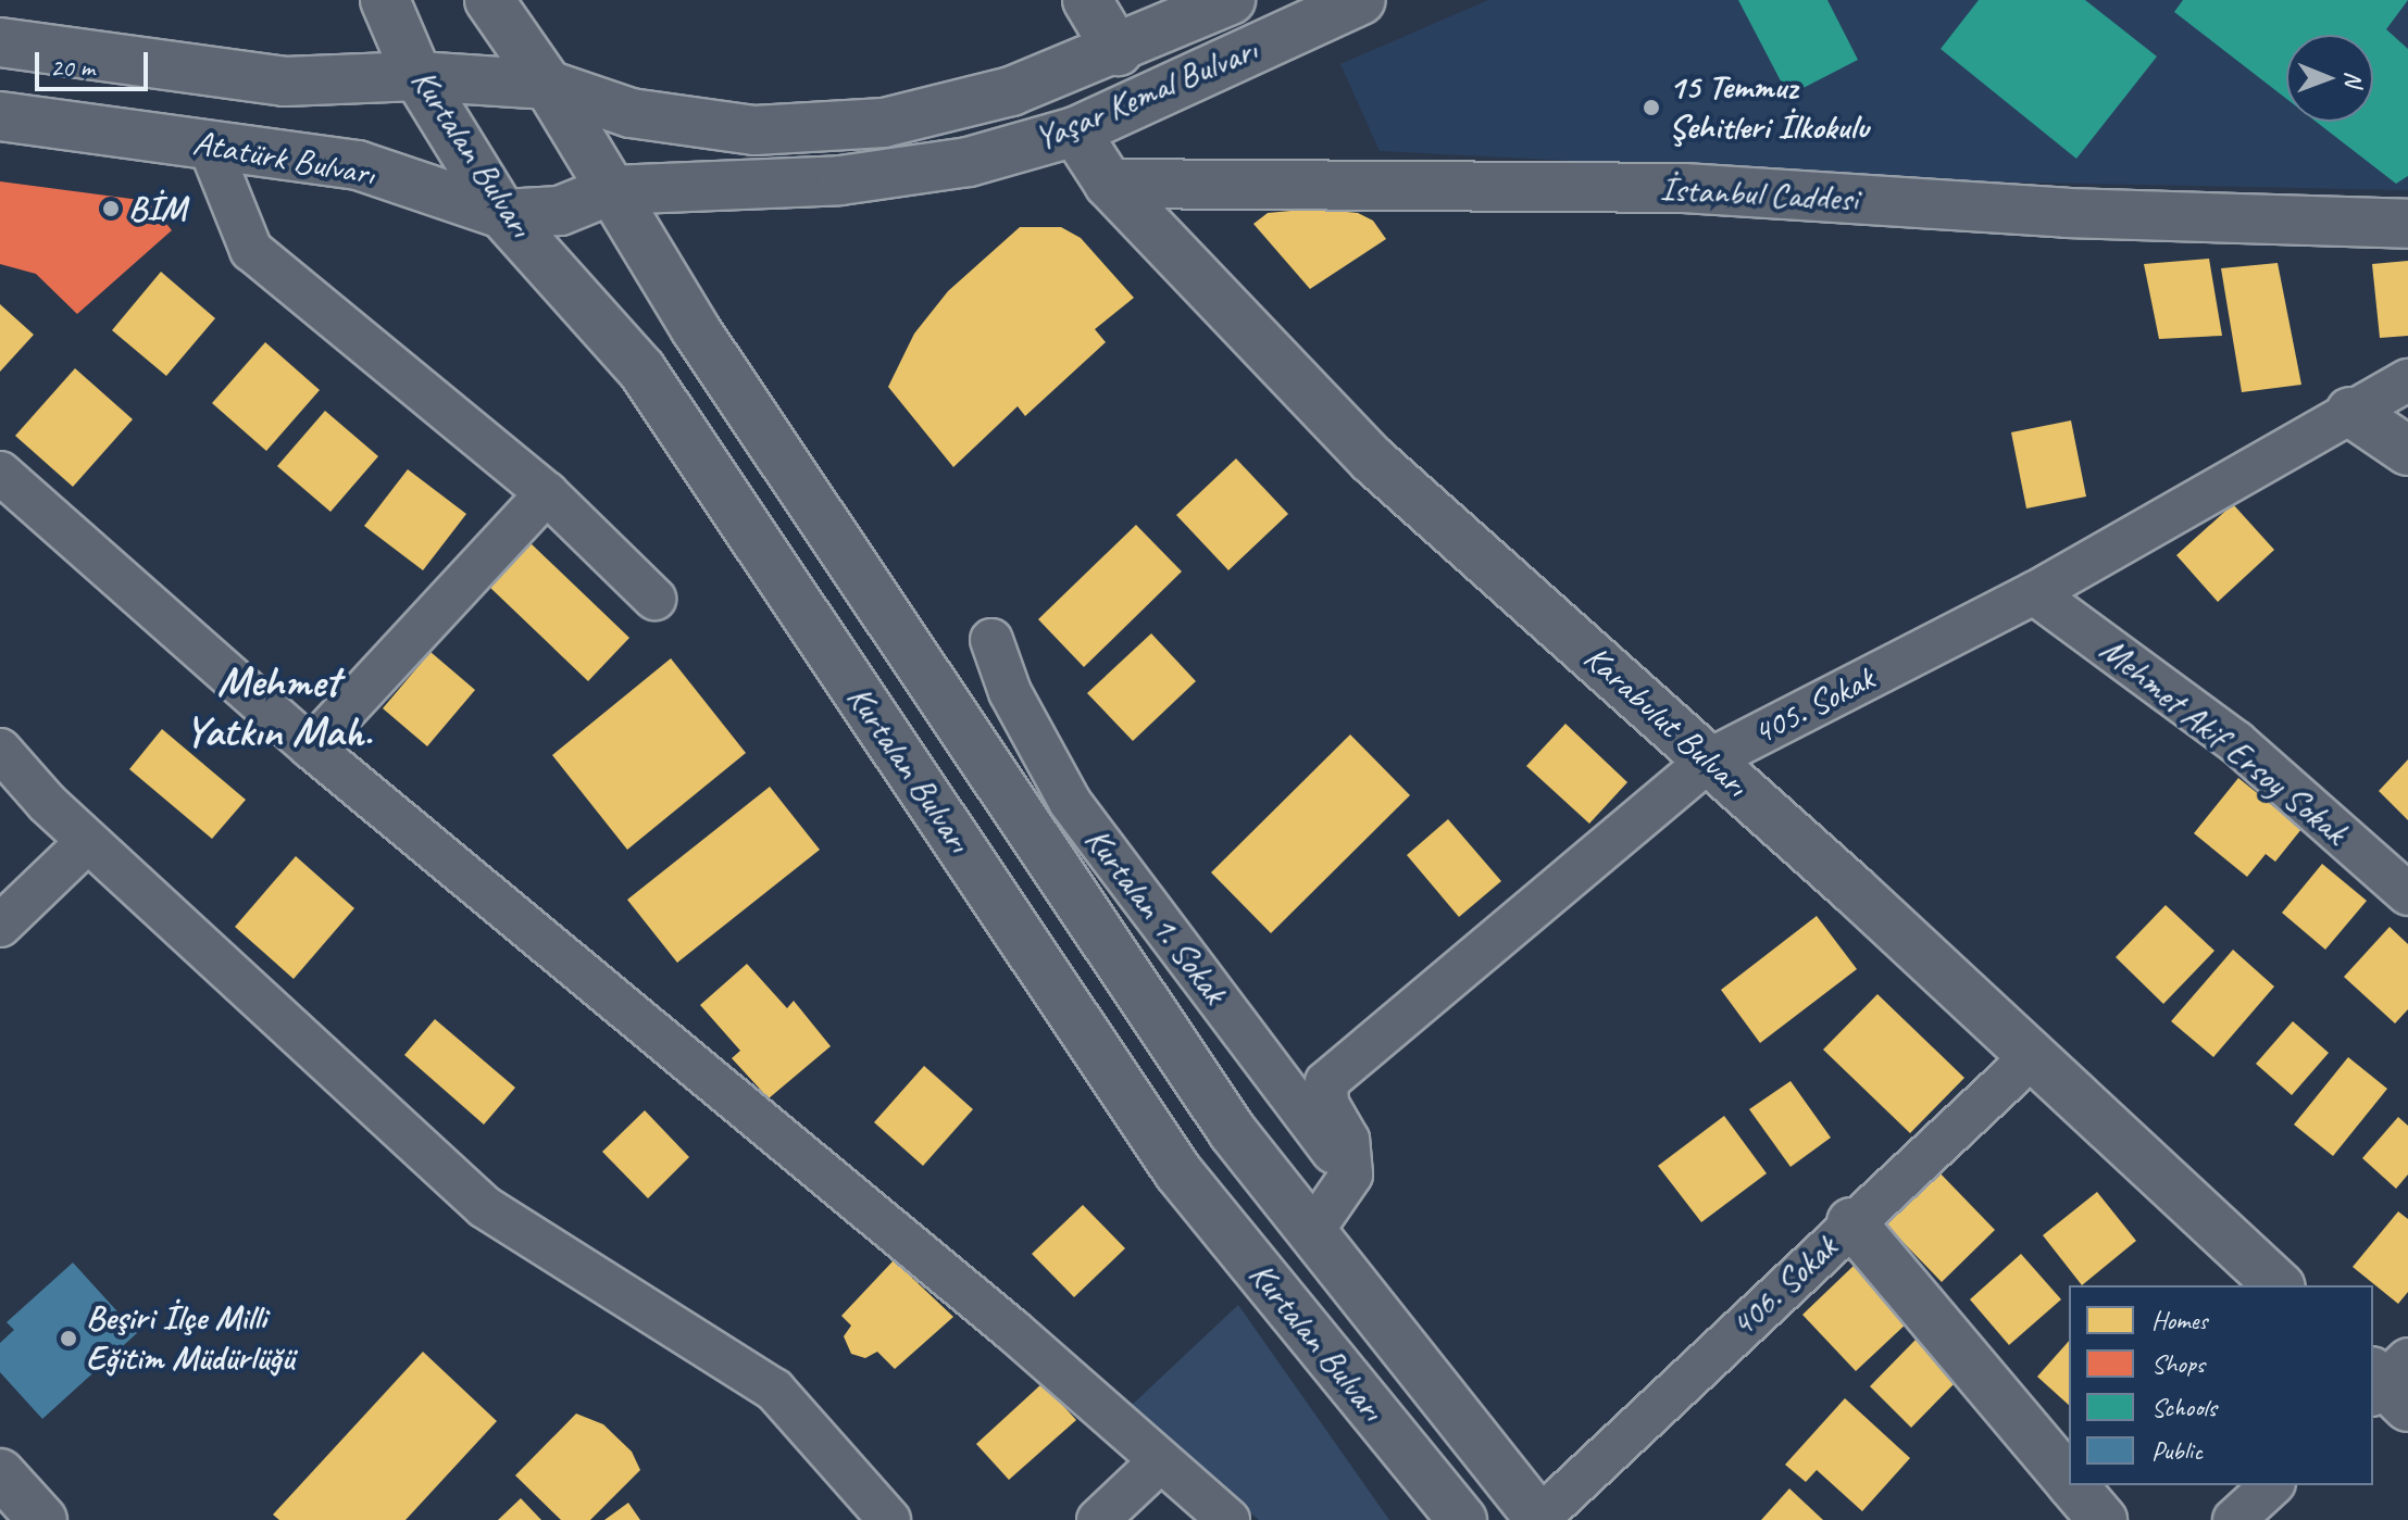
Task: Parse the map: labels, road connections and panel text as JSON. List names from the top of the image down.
{
  "streets": {
    "main road": [
      "Yaşar Kemal Bulvarı",
      "Kurtalan Bulvarı",
      "Atatürk Bulvarı",
      "İstanbul Caddesi",
      "Karabulut Bulvarı"
    ],
    "street": [
      "405. Sokak",
      "Mehmet Akif Ersoy Sokak",
      "Kurtalan 1. Sokak",
      "406. Sokak"
    ]
  },
  "crossings": [
    ["Yaşar Kemal Bulvarı", "Kurtalan Bulvarı"],
    ["Yaşar Kemal Bulvarı", "Atatürk Bulvarı"],
    ["Yaşar Kemal Bulvarı", "Karabulut Bulvarı"],
    ["Kurtalan Bulvarı", "Atatürk Bulvarı"],
    ["Kurtalan Bulvarı", "406. Sokak"],
    ["İstanbul Caddesi", "Karabulut Bulvarı"],
    ["405. Sokak", "Karabulut Bulvarı"],
    ["405. Sokak", "Mehmet Akif Ersoy Sokak"],
    ["405. Sokak", "Kurtalan 1. Sokak"],
    ["Karabulut Bulvarı", "406. Sokak"]
  ],
  "districts": ["Mehmet Yatkın Mah."],
  "places": ["15 Temmuz Şehitleri İlkokulu", "BİM", "Beşiri İlçe Milli Eğitim Müdürlüğü"],
  "legend": [
    "Homes",
    "Shops",
    "Schools",
    "Public"
  ],
  "scale_bar": "20 m",
  "north": "right"
}
